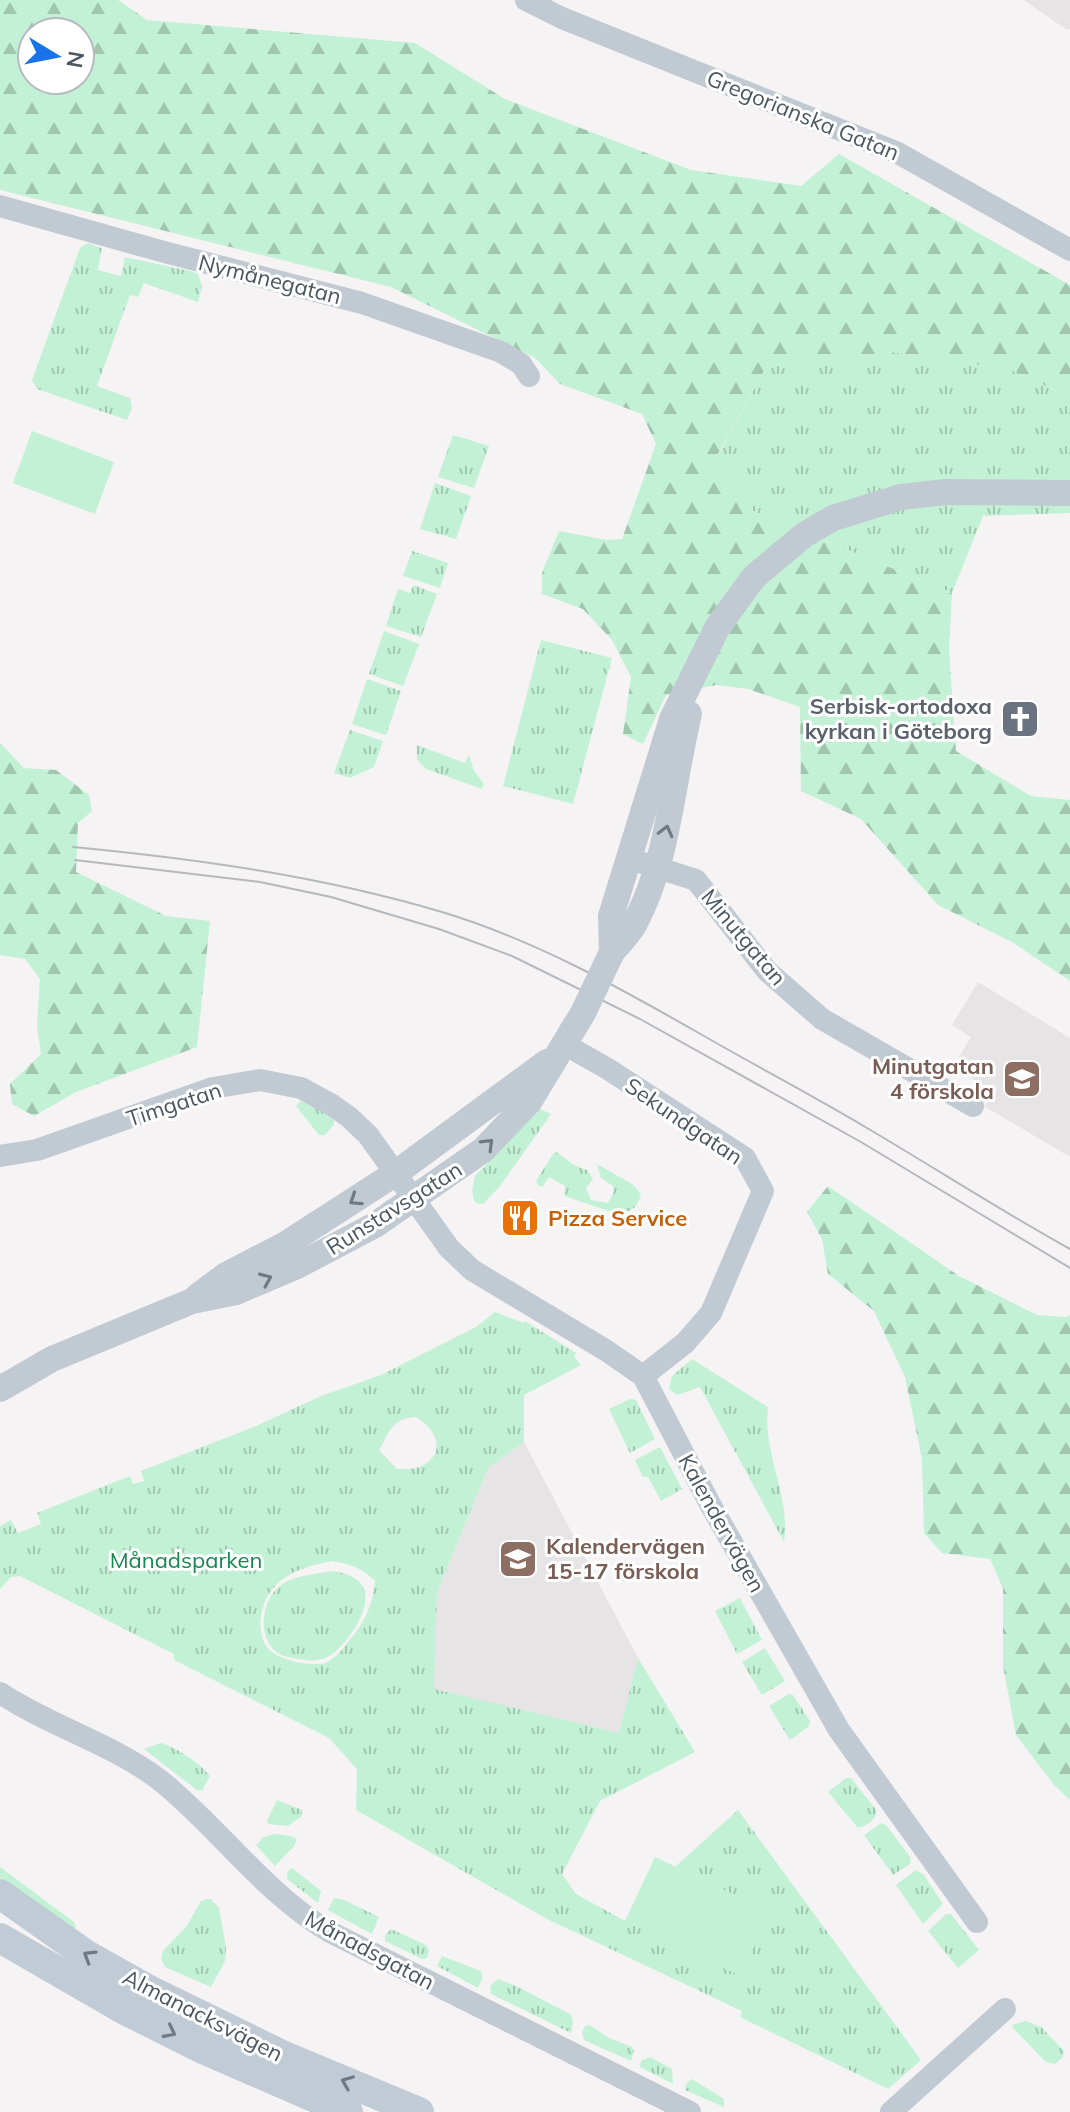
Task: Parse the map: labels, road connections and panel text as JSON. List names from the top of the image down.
{
  "streets": {
    "main road": ["Almanacksvägen"],
    "street": [
      "Gregorianska Gatan",
      "Nymånegatan",
      "Minutgatan",
      "Timgatan",
      "Sekundgatan",
      "Runstavsgatan",
      "Kalendervägen",
      "Månadsgatan"
    ]
  },
  "crossings": [
    ["Minutgatan", "Runstavsgatan"],
    ["Timgatan", "Runstavsgatan"],
    ["Timgatan", "Kalendervägen"],
    ["Sekundgatan", "Runstavsgatan"],
    ["Sekundgatan", "Kalendervägen"],
    ["Runstavsgatan", "Kalendervägen"]
  ],
  "parks": ["Månadsparken"],
  "places": {
    "church": ["Serbisk-ortodoxa kyrkan i Göteborg"],
    "school or university": ["Minutgatan 4 förskola", "Kalendervägen 15-17 förskola"],
    "restaurant": ["Pizza Service"]
  },
  "north": "right"
}
